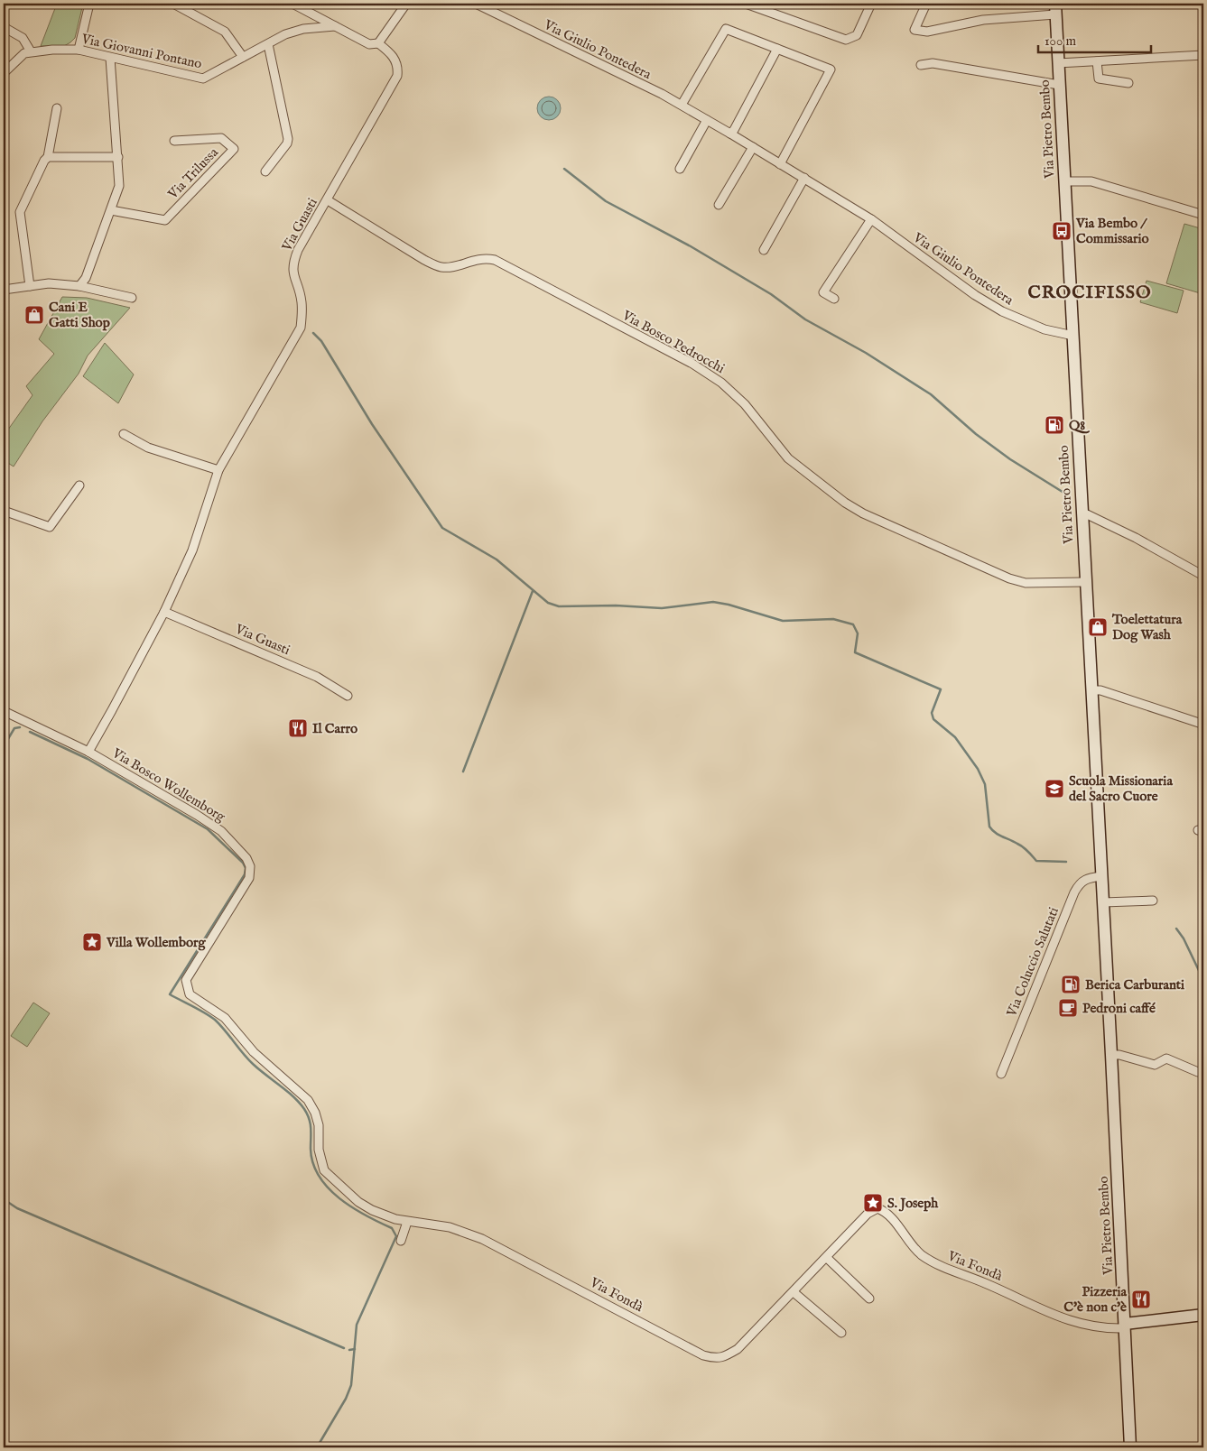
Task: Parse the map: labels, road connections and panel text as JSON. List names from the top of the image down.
{
  "streets": {
    "main road": ["Via Pietro Bembo"],
    "street": [
      "Via Giulio Pontedera",
      "Via Giovanni Pontano",
      "Via Trilussa",
      "Via Guasti",
      "Via Bosco Pedrocchi",
      "Via Bosco Wollemborg",
      "Via Coluccio Salutati",
      "Via Fondà"
    ]
  },
  "crossings": [
    ["Via Giulio Pontedera", "Via Pietro Bembo"],
    ["Via Pietro Bembo", "Via Bosco Pedrocchi"],
    ["Via Pietro Bembo", "Via Coluccio Salutati"],
    ["Via Pietro Bembo", "Via Fondà"],
    ["Via Guasti", "Via Bosco Pedrocchi"],
    ["Via Guasti", "Via Bosco Wollemborg"],
    ["Via Bosco Wollemborg", "Via Fondà"]
  ],
  "districts": ["CROCIFISSO"],
  "places": {
    "bus stop": ["Via Bembo / Commissario"],
    "shop": ["Cani E Gatti Shop", "Toelettatura Dog Wash"],
    "fuel station": ["Q8", "Berica Carburanti"],
    "restaurant": ["Il Carro", "Pizzeria C'è non c'è"],
    "school or university": ["Scuola Missionaria del Sacro Cuore"],
    "place": ["Villa Wollemborg", "S. Joseph"],
    "cafe": ["Pedroni caffé"]
  },
  "scale_bar": "100 m"
}
